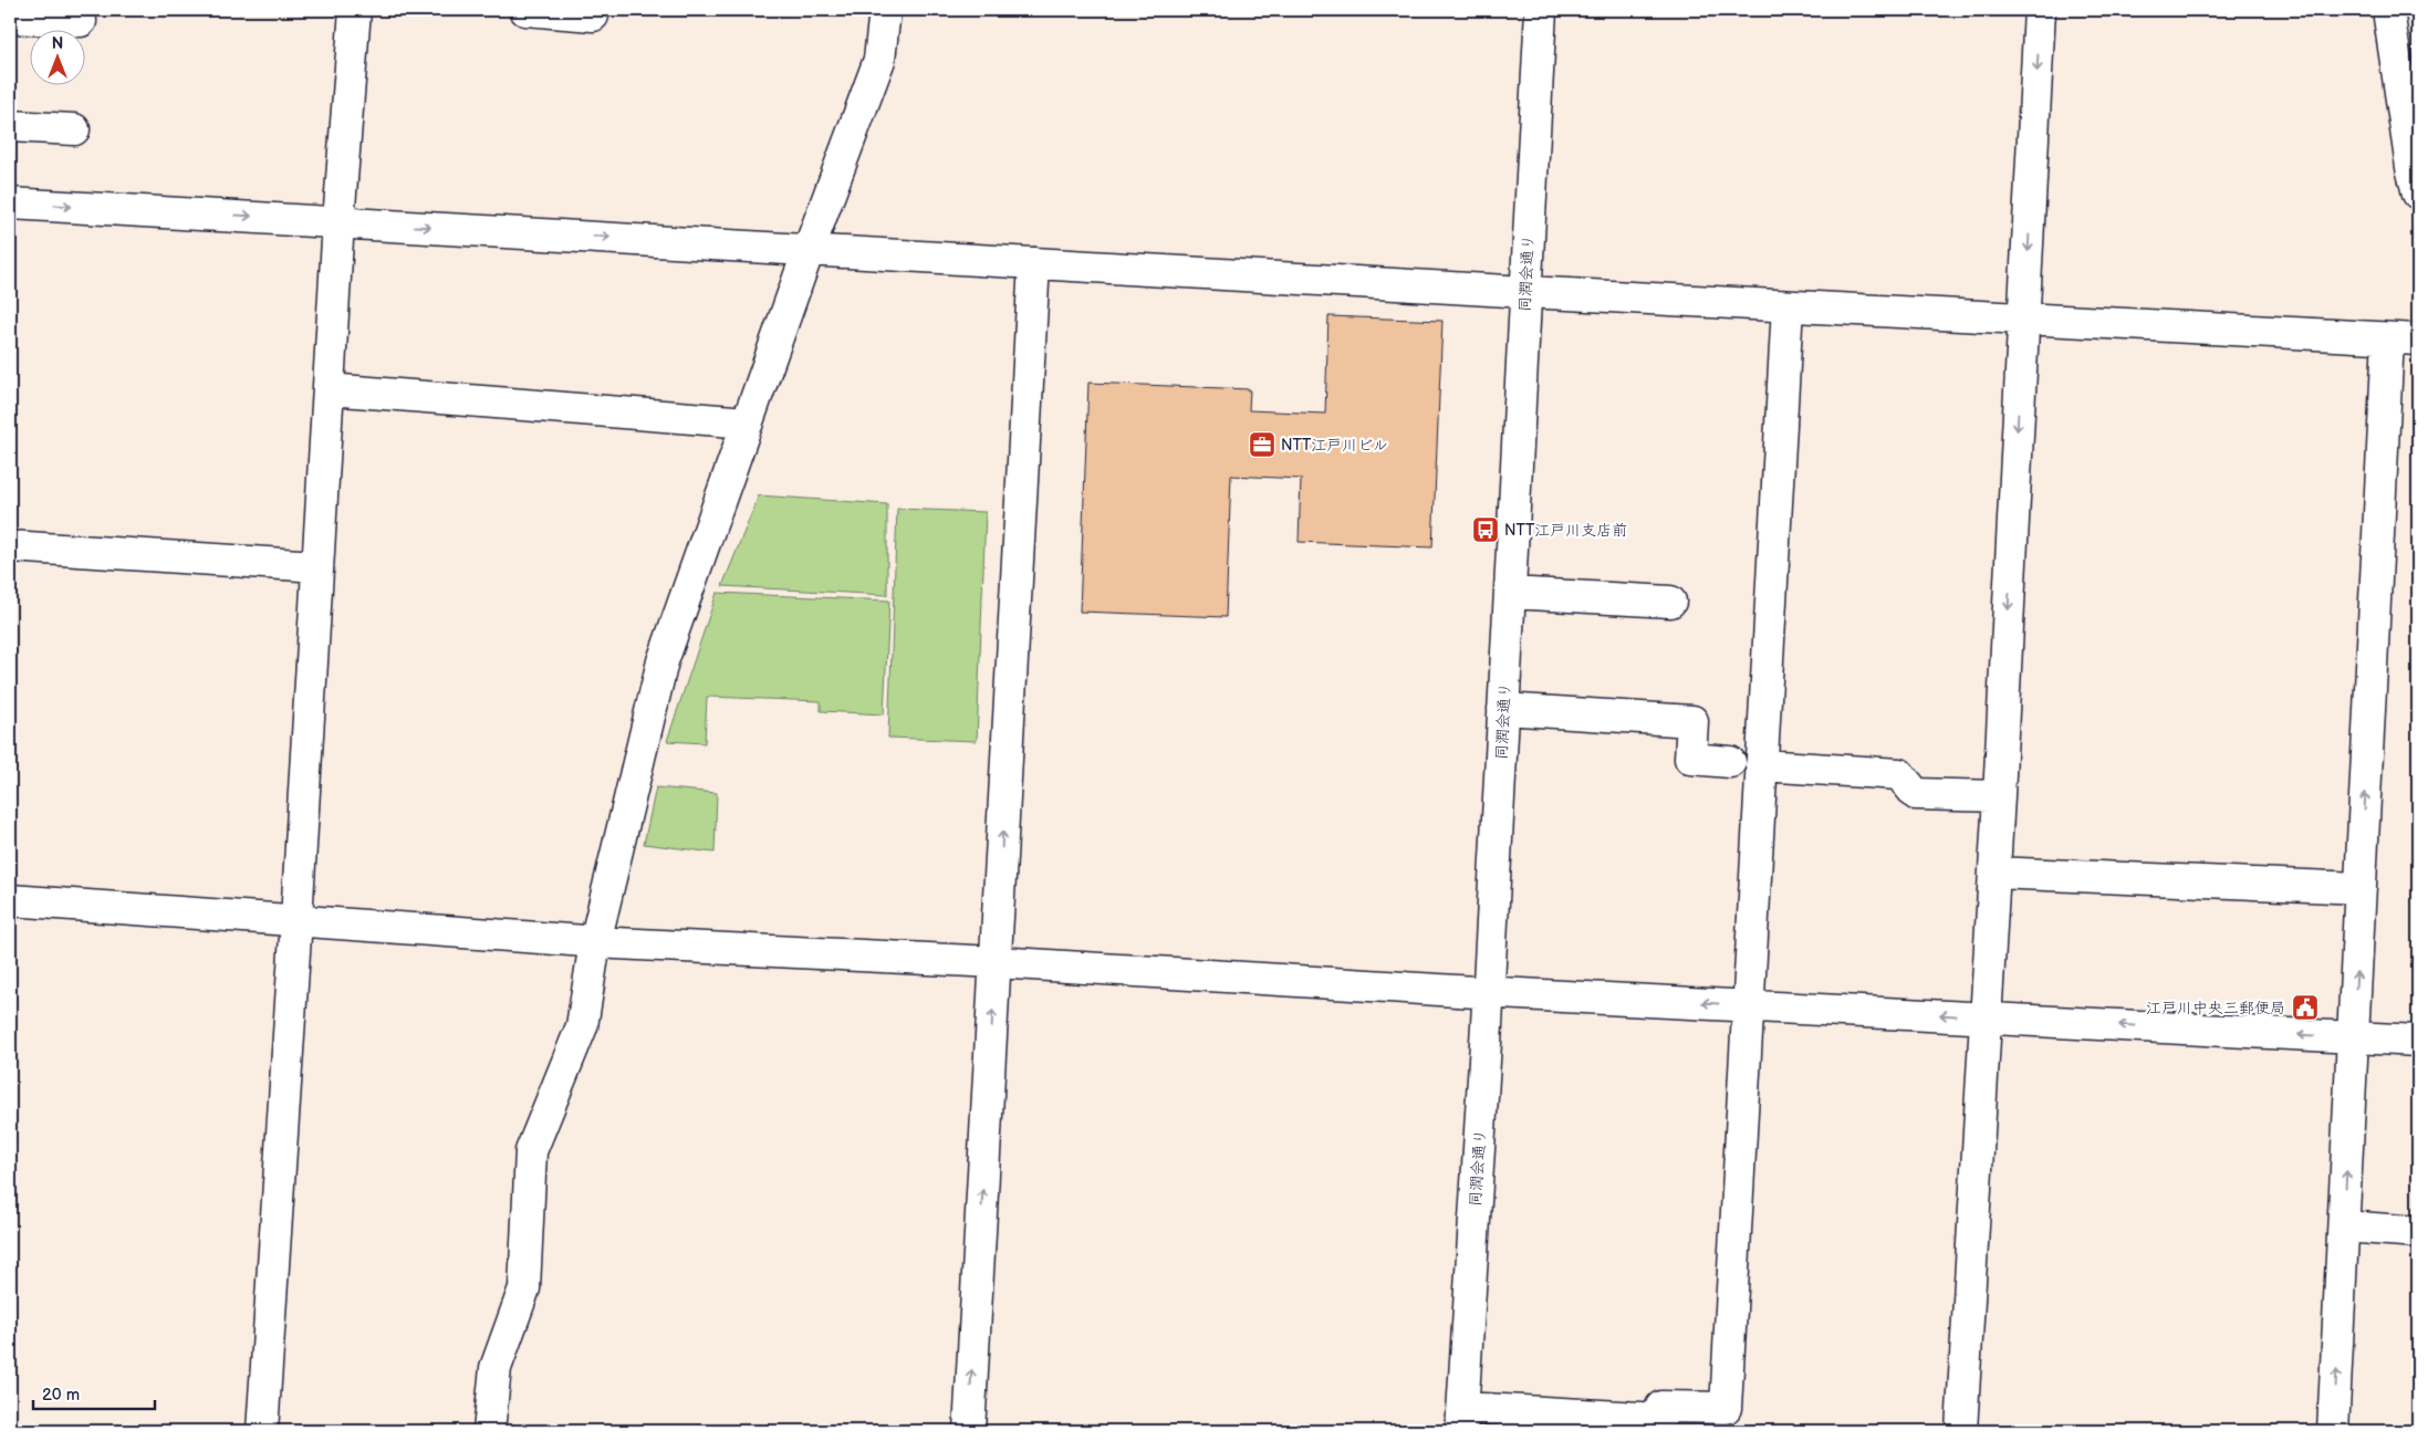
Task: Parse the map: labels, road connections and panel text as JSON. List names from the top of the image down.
{
  "streets": {
    "street": ["同潤会通り"]
  },
  "places": {
    "office": ["NTT江戸川ビル"],
    "bus stop": ["NTT江戸川支店前"],
    "public building": ["江戸川中央三郵便局"]
  },
  "scale_bar": "20 m",
  "north": "top"
}
